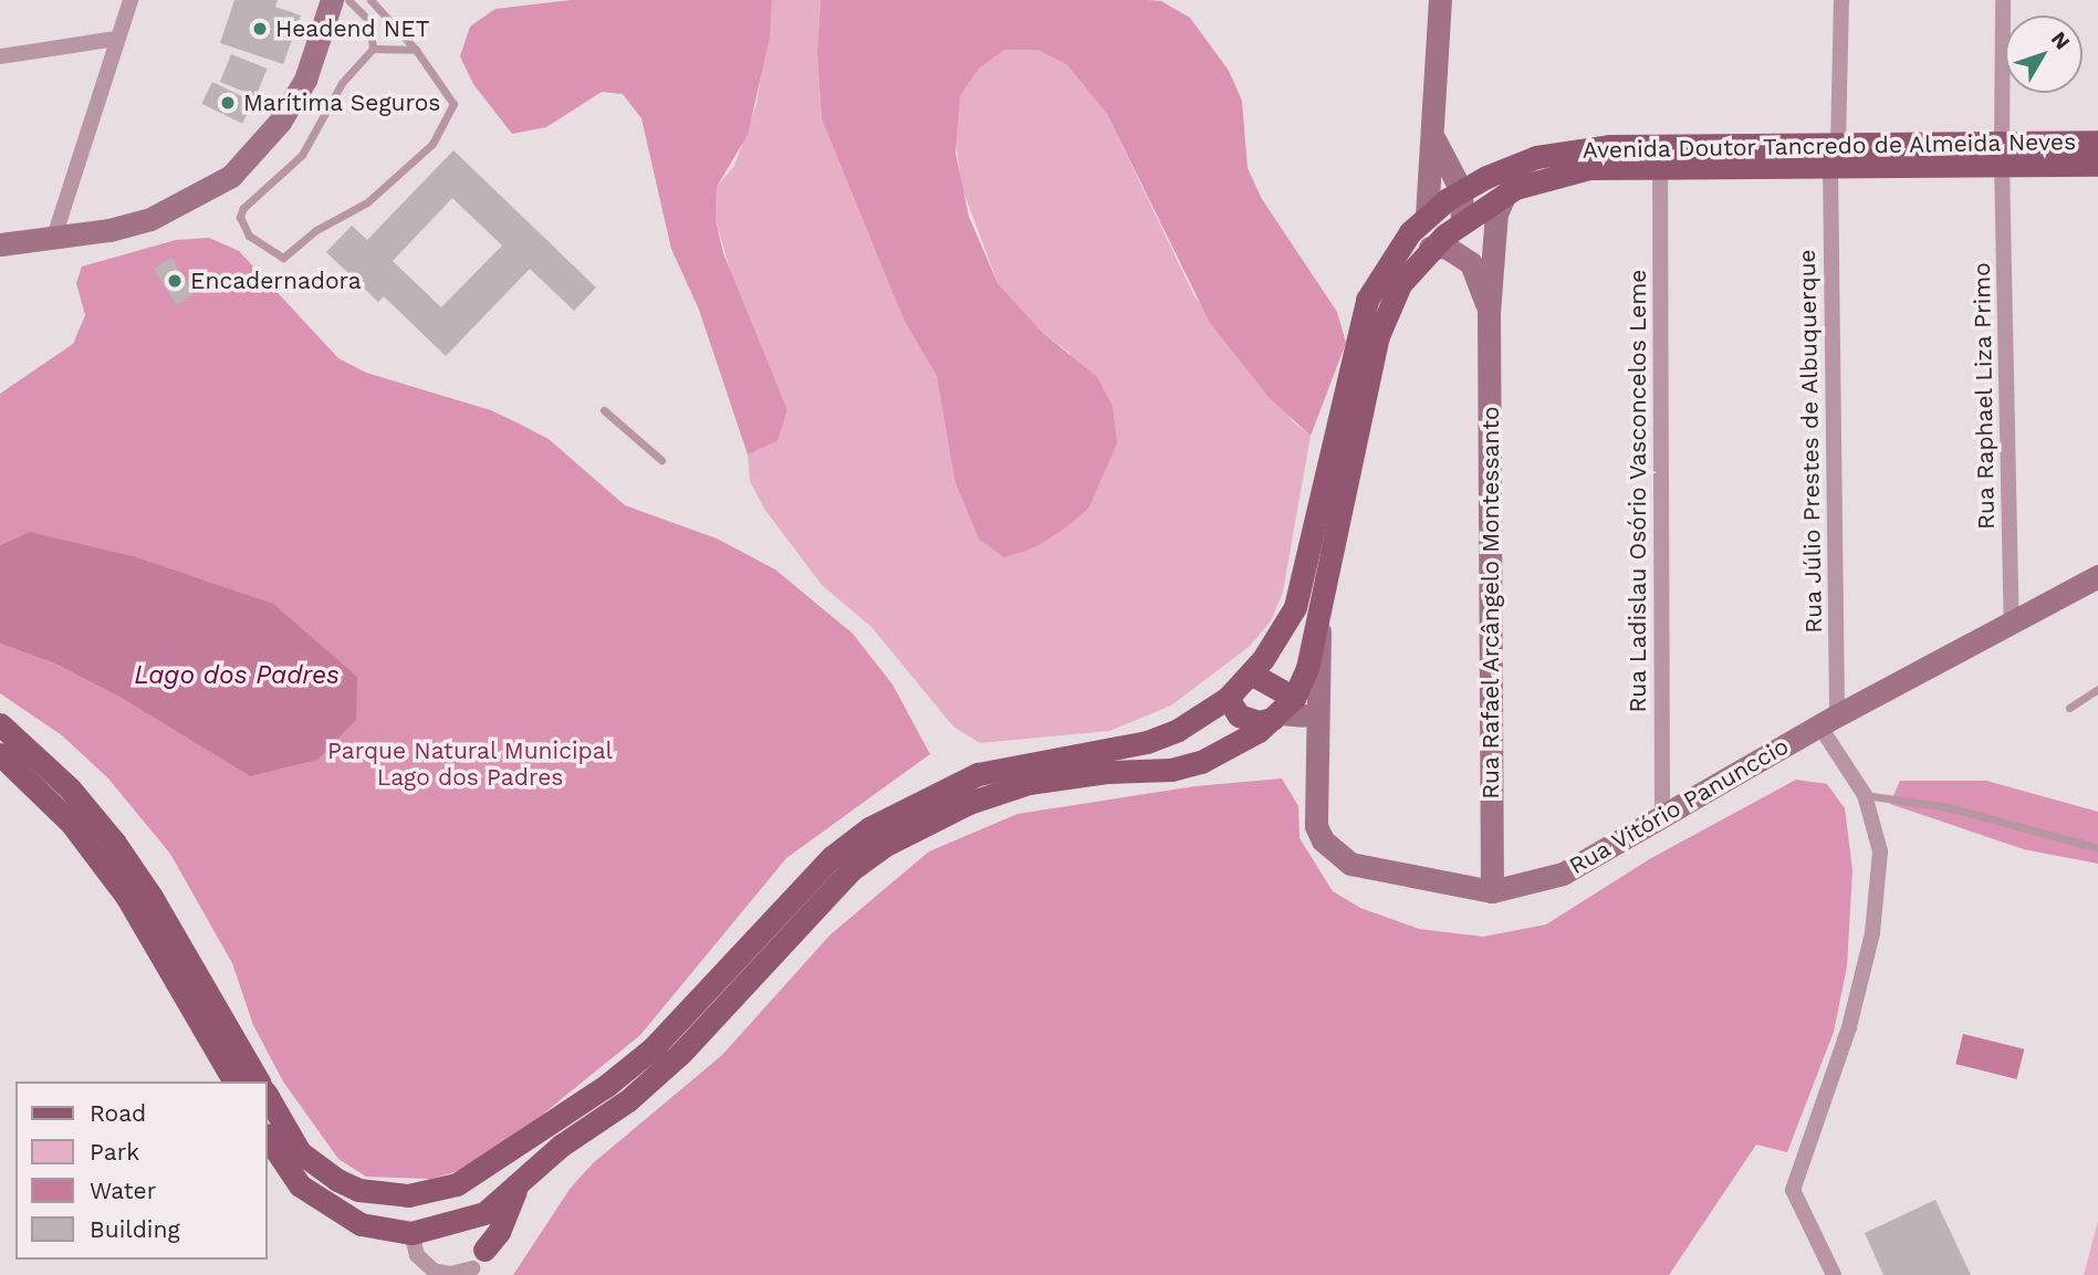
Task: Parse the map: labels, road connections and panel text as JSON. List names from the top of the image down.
{
  "streets": {
    "main road": ["Avenida Doutor Tancredo de Almeida Neves"],
    "street": [
      "Rua Raphael Liza Primo",
      "Rua Júlio Prestes de Albuquerque",
      "Rua Ladislau Osório Vasconcelos Leme",
      "Rua Rafael Arcângelo Montessanto",
      "Rua Vitório Panunccio"
    ]
  },
  "crossings": [
    ["Avenida Doutor Tancredo de Almeida Neves", "Rua Raphael Liza Primo"],
    ["Avenida Doutor Tancredo de Almeida Neves", "Rua Júlio Prestes de Albuquerque"],
    ["Avenida Doutor Tancredo de Almeida Neves", "Rua Ladislau Osório Vasconcelos Leme"],
    ["Avenida Doutor Tancredo de Almeida Neves", "Rua Rafael Arcângelo Montessanto"],
    ["Avenida Doutor Tancredo de Almeida Neves", "Rua Vitório Panunccio"],
    ["Rua Raphael Liza Primo", "Rua Vitório Panunccio"],
    ["Rua Júlio Prestes de Albuquerque", "Rua Vitório Panunccio"],
    ["Rua Ladislau Osório Vasconcelos Leme", "Rua Vitório Panunccio"],
    ["Rua Rafael Arcângelo Montessanto", "Rua Vitório Panunccio"]
  ],
  "water": ["Lago dos Padres"],
  "parks": ["Parque Natural Municipal Lago dos Padres"],
  "places": ["Headend NET", "Marítima Seguros", "Encadernadora"],
  "legend": [
    "Road",
    "Park",
    "Water",
    "Building"
  ],
  "north": "top right"
}
